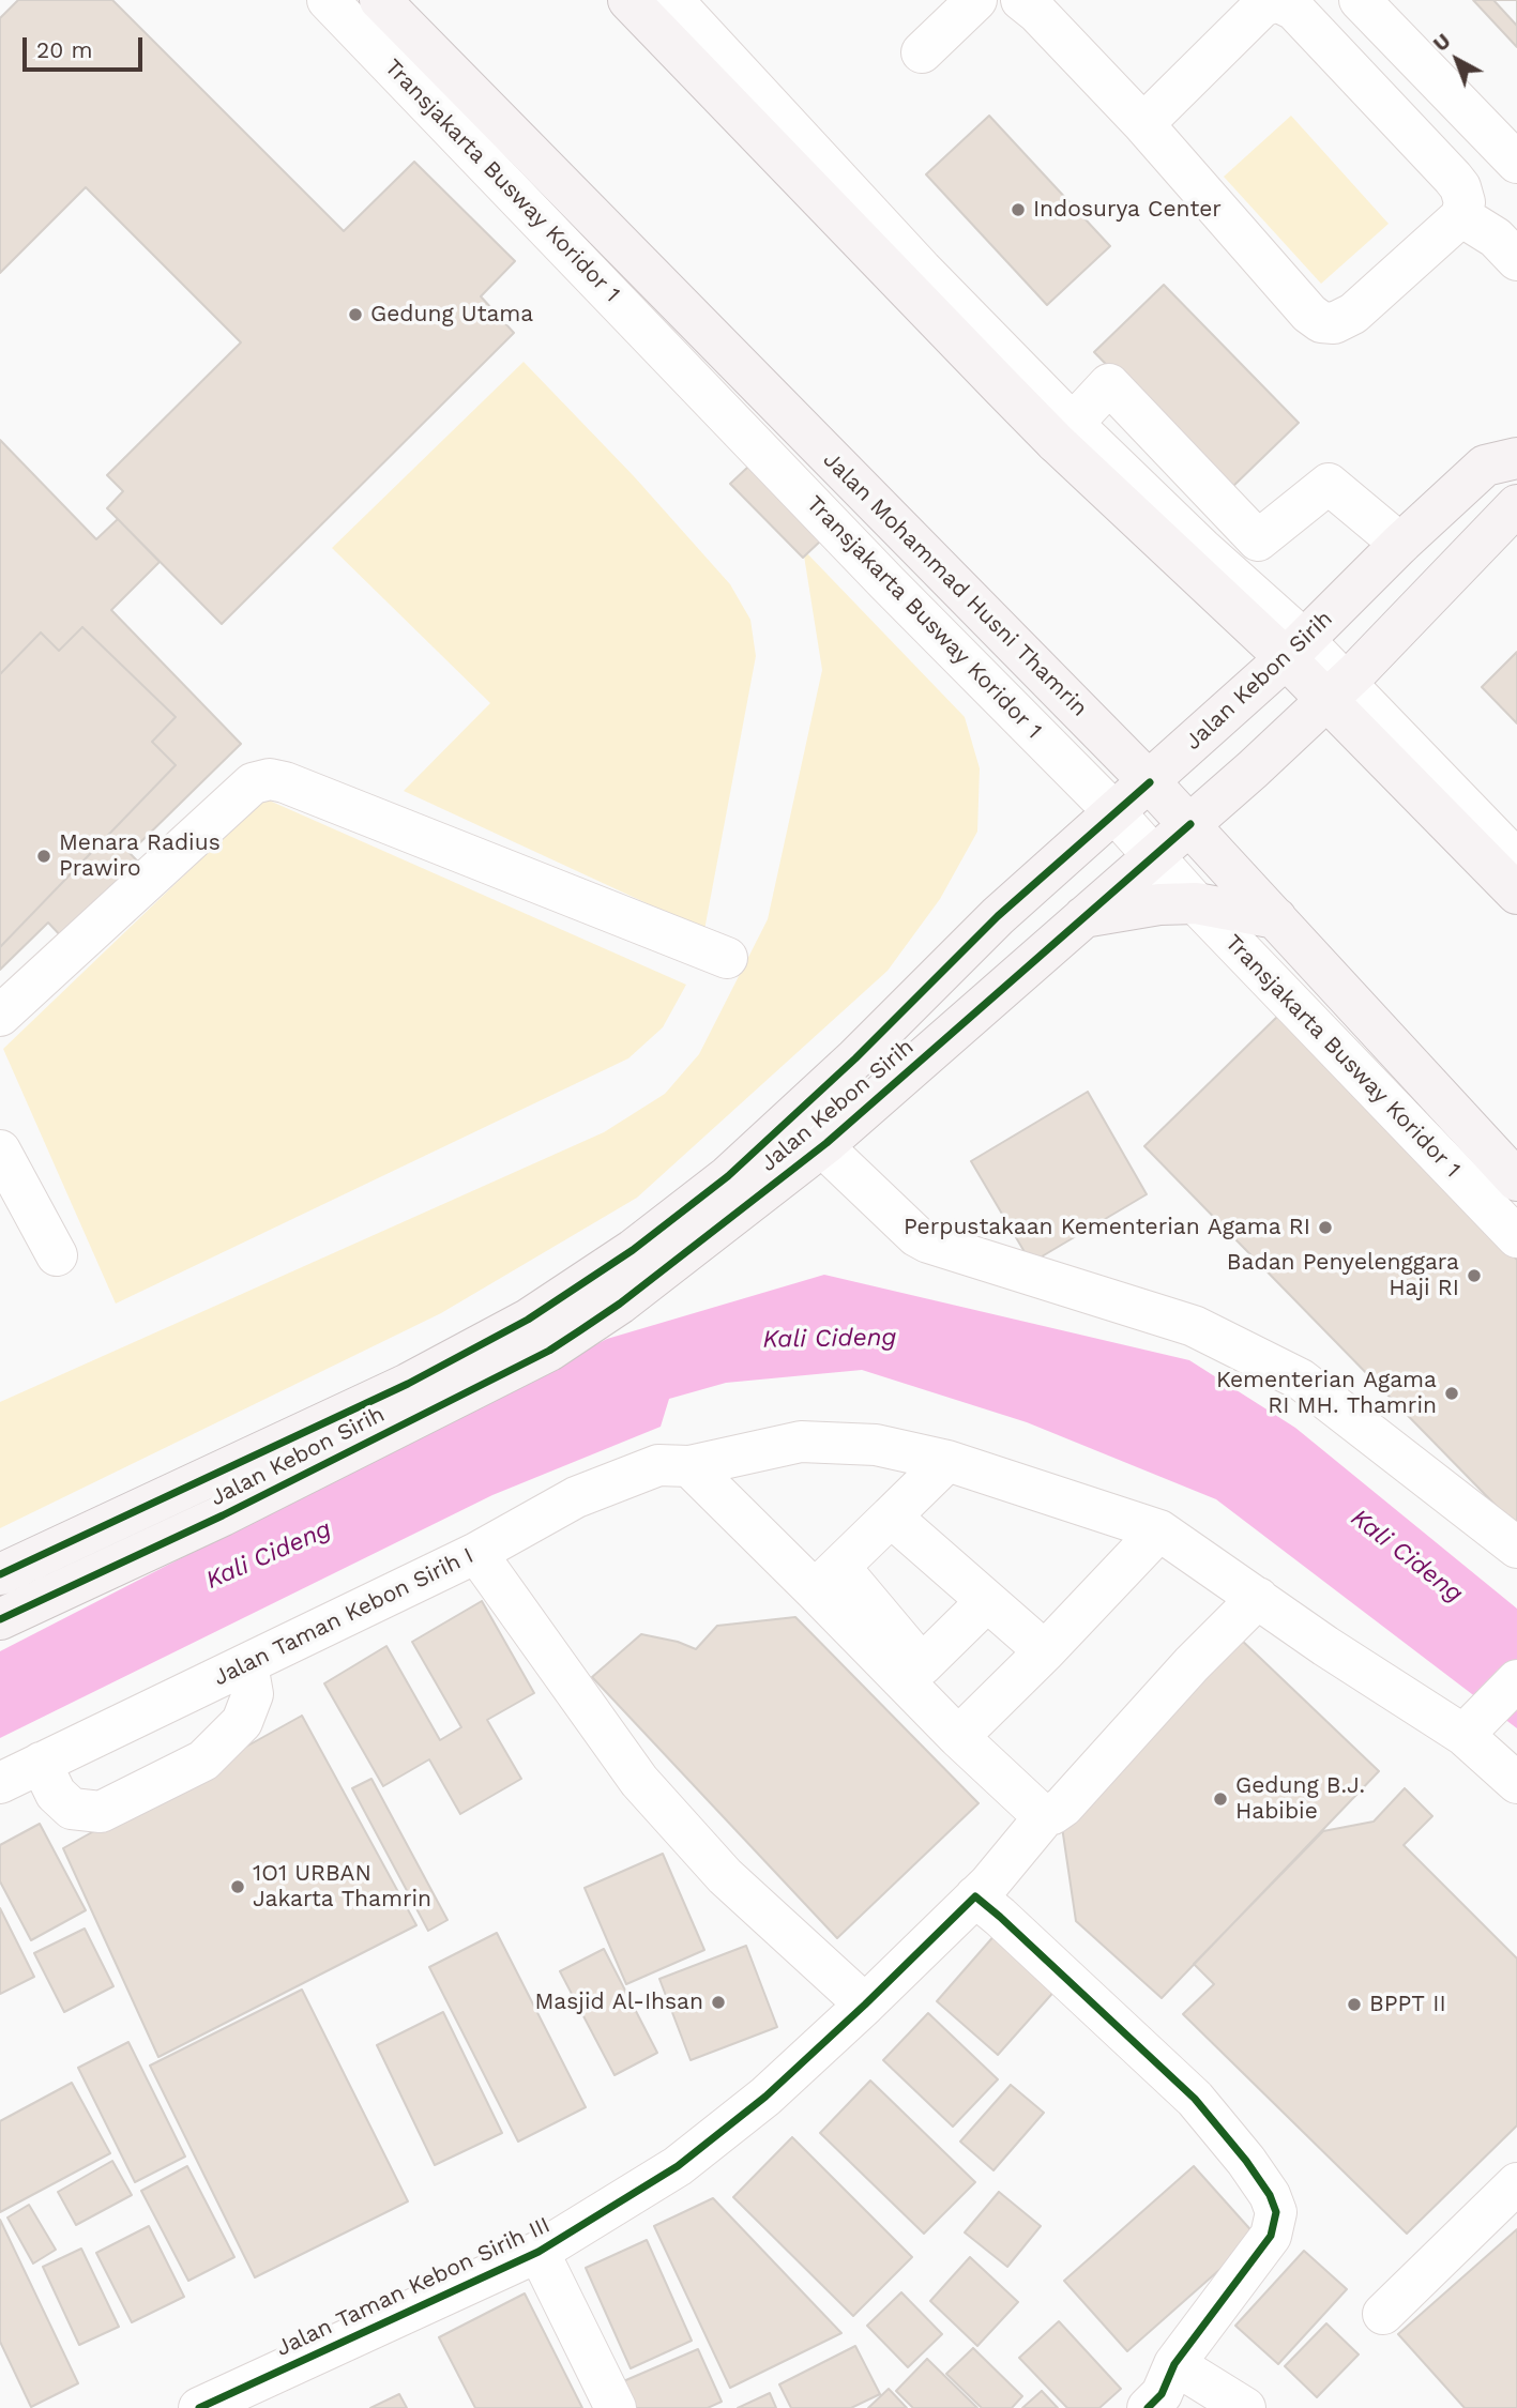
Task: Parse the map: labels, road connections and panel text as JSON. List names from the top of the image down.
{
  "streets": {
    "main road": ["Jalan Mohammad Husni Thamrin", "Jalan Kebon Sirih"],
    "street": ["Transjakarta Busway Koridor 1", "Jalan Taman Kebon Sirih I", "Jalan Taman Kebon Sirih III"]
  },
  "crossings": [
    ["Transjakarta Busway Koridor 1", "Jalan Kebon Sirih"],
    ["Jalan Mohammad Husni Thamrin", "Jalan Kebon Sirih"],
    ["Jalan Taman Kebon Sirih I", "Jalan Taman Kebon Sirih III"]
  ],
  "water": ["Kali Cideng"],
  "places": [
    "Indosurya Center",
    "Gedung Utama",
    "Menara Radius Prawiro",
    "Perpustakaan Kementerian Agama RI",
    "Badan Penyelenggara Haji RI",
    "Kementerian Agama RI MH. Thamrin",
    "Gedung B.J. Habibie",
    "1O1 URBAN Jakarta Thamrin",
    "Masjid Al-Ihsan",
    "BPPT II"
  ],
  "scale_bar": "20 m",
  "north": "top left"
}
